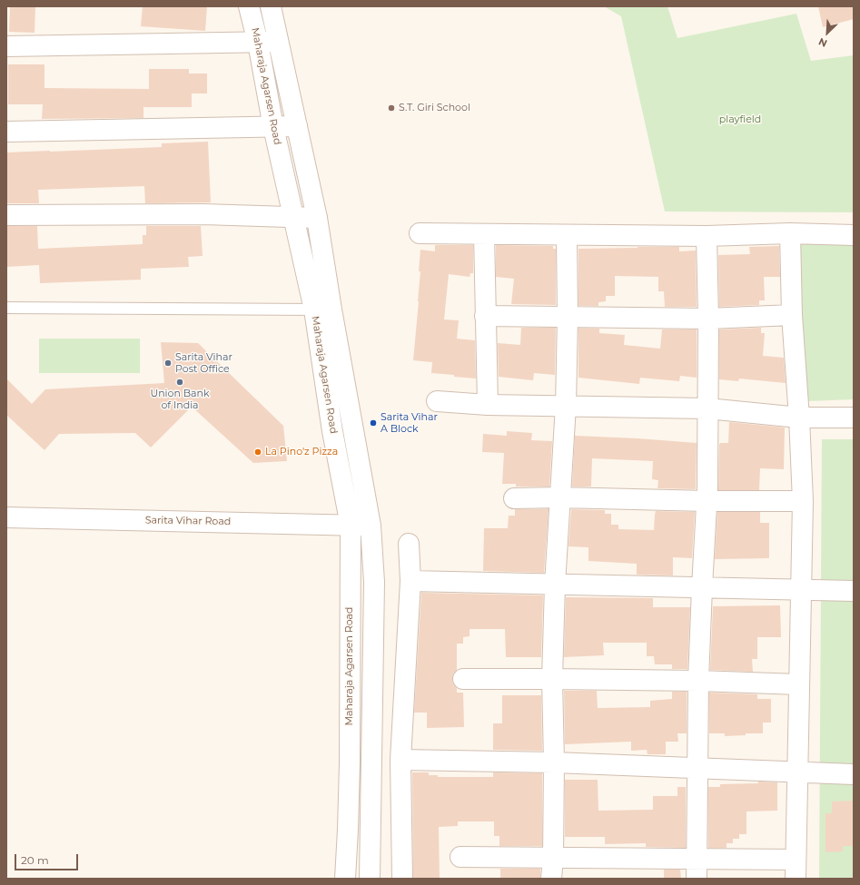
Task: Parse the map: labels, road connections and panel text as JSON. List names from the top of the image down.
{
  "streets": {
    "street": ["Maharaja Agarsen Road", "Sarita Vihar Road"]
  },
  "crossings": [
    ["Maharaja Agarsen Road", "Sarita Vihar Road"]
  ],
  "parks": ["playfield"],
  "places": [
    "S.T. Giri School",
    "Sarita Vihar Post Office",
    "Union Bank of India",
    "Sarita Vihar A Block",
    "La Pino'z Pizza"
  ],
  "scale_bar": "20 m",
  "north": "bottom left"
}
